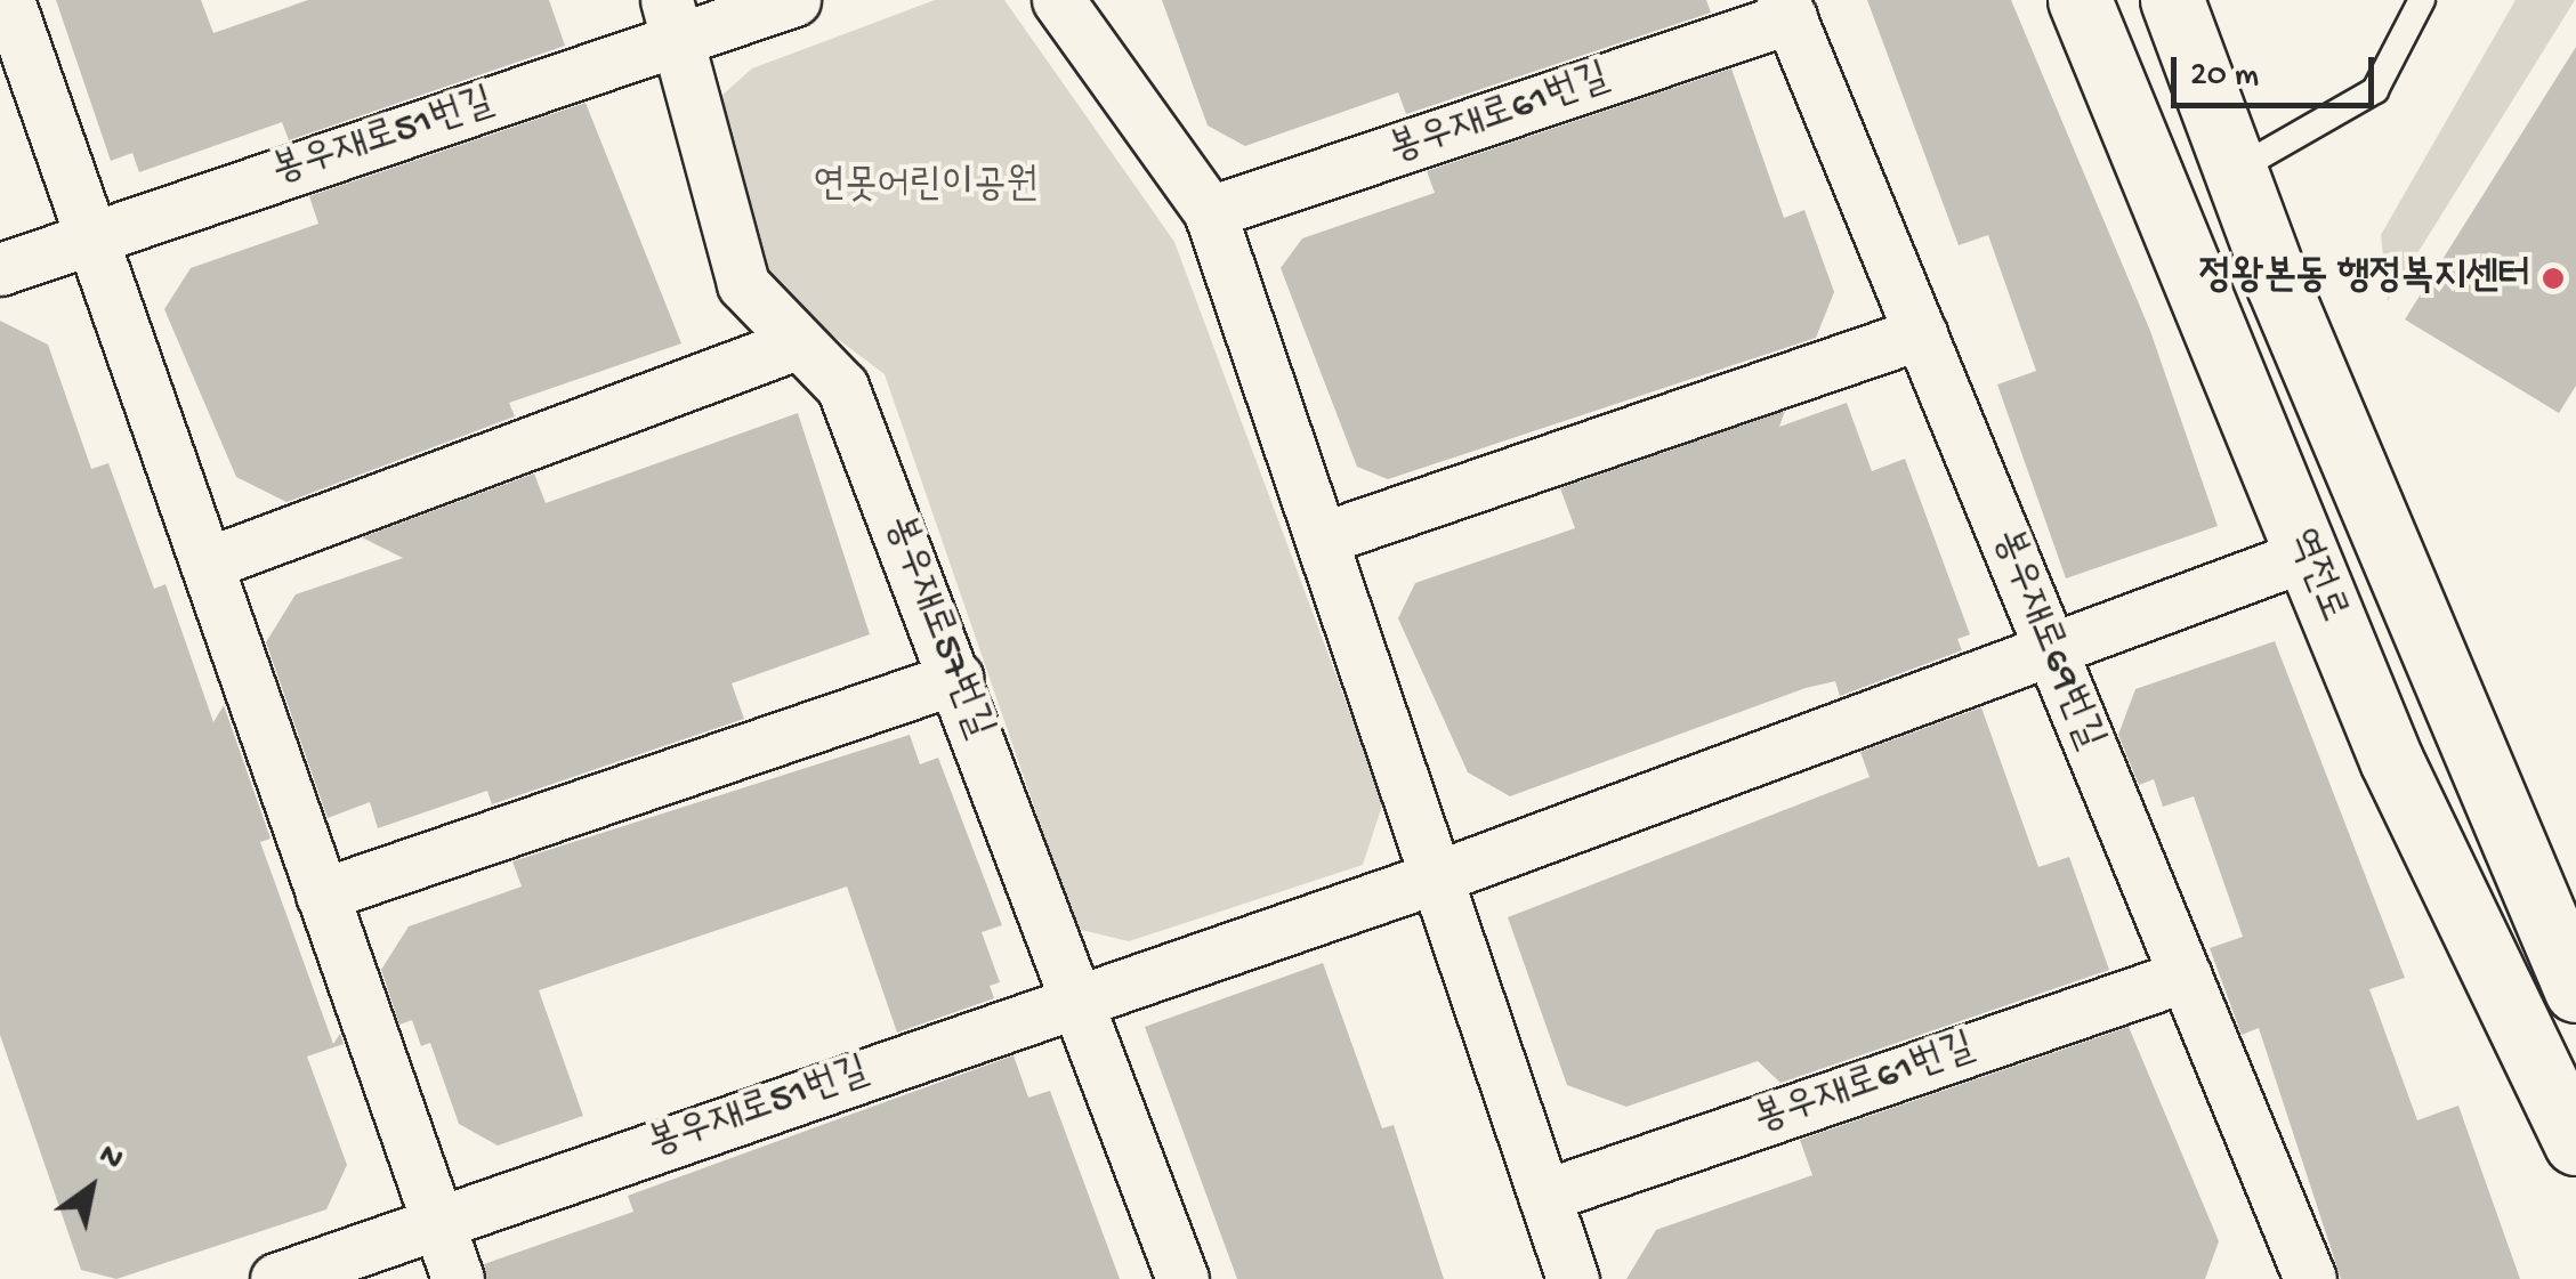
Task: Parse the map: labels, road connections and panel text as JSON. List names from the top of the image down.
{
  "streets": {
    "main road": ["역전로"],
    "street": [
      "봉우재로61번길",
      "봉우재로51번길",
      "봉우재로57번길",
      "봉우재로69번길"
    ]
  },
  "crossings": [
    ["봉우재로61번길", "봉우재로69번길"],
    ["봉우재로51번길", "봉우재로57번길"]
  ],
  "parks": ["연못어린이공원"],
  "places": ["정왕본동 행정복지센터"],
  "scale_bar": "20 m",
  "north": "top right"
}
